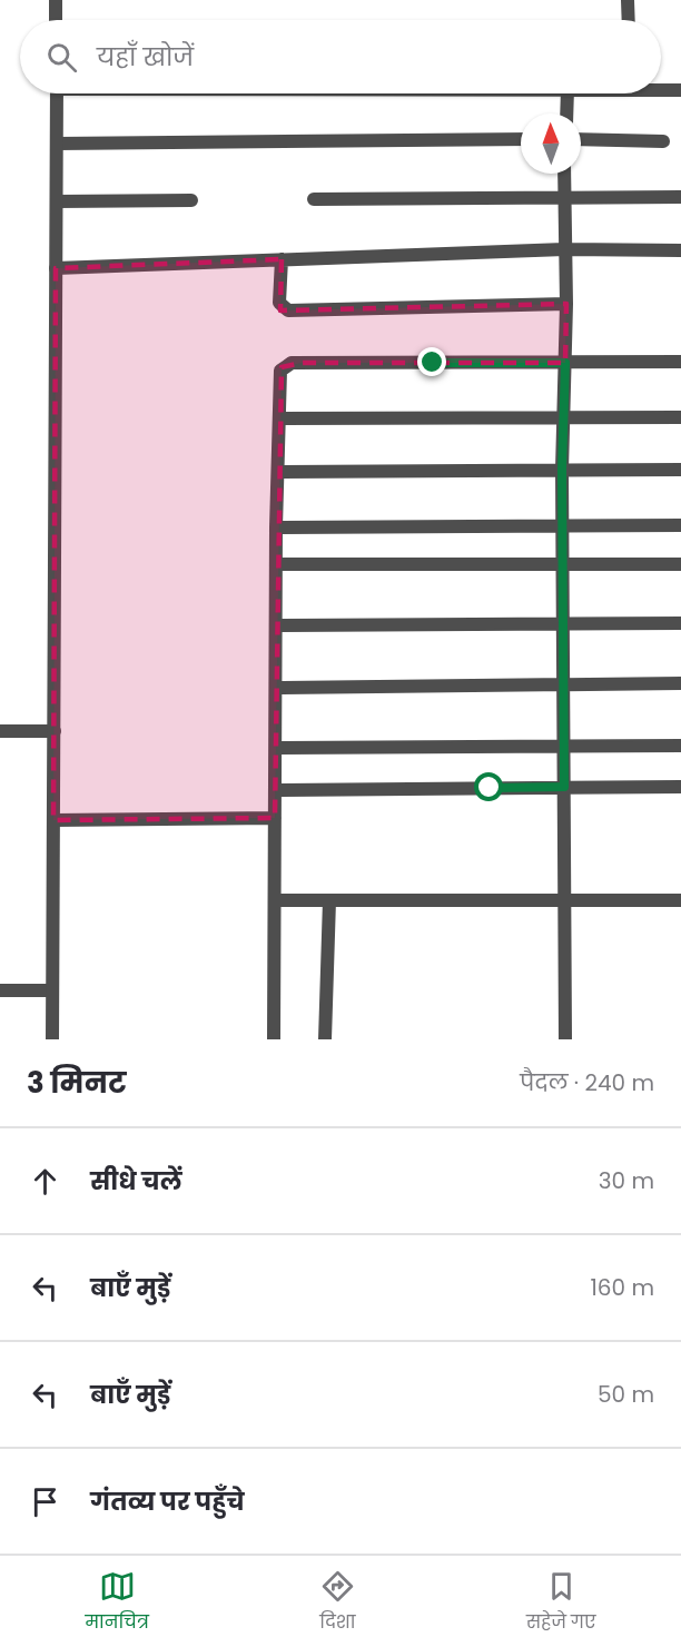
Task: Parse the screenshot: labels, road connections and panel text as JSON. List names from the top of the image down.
{
  "north": "top",
  "page": {
    "search": "यहाँ खोजें",
    "heading": ["3 मिनट", "पैदल · 240 m"],
    "list": [
      ["सीधे चलें", "30 m"],
      ["बाएँ मुड़ें", "160 m"],
      ["बाएँ मुड़ें", "50 m"],
      "गंतव्य पर पहुँचे"
    ],
    "nav": ["मानचित्र", "दिशा", "सहेजे गए"]
  }
}
